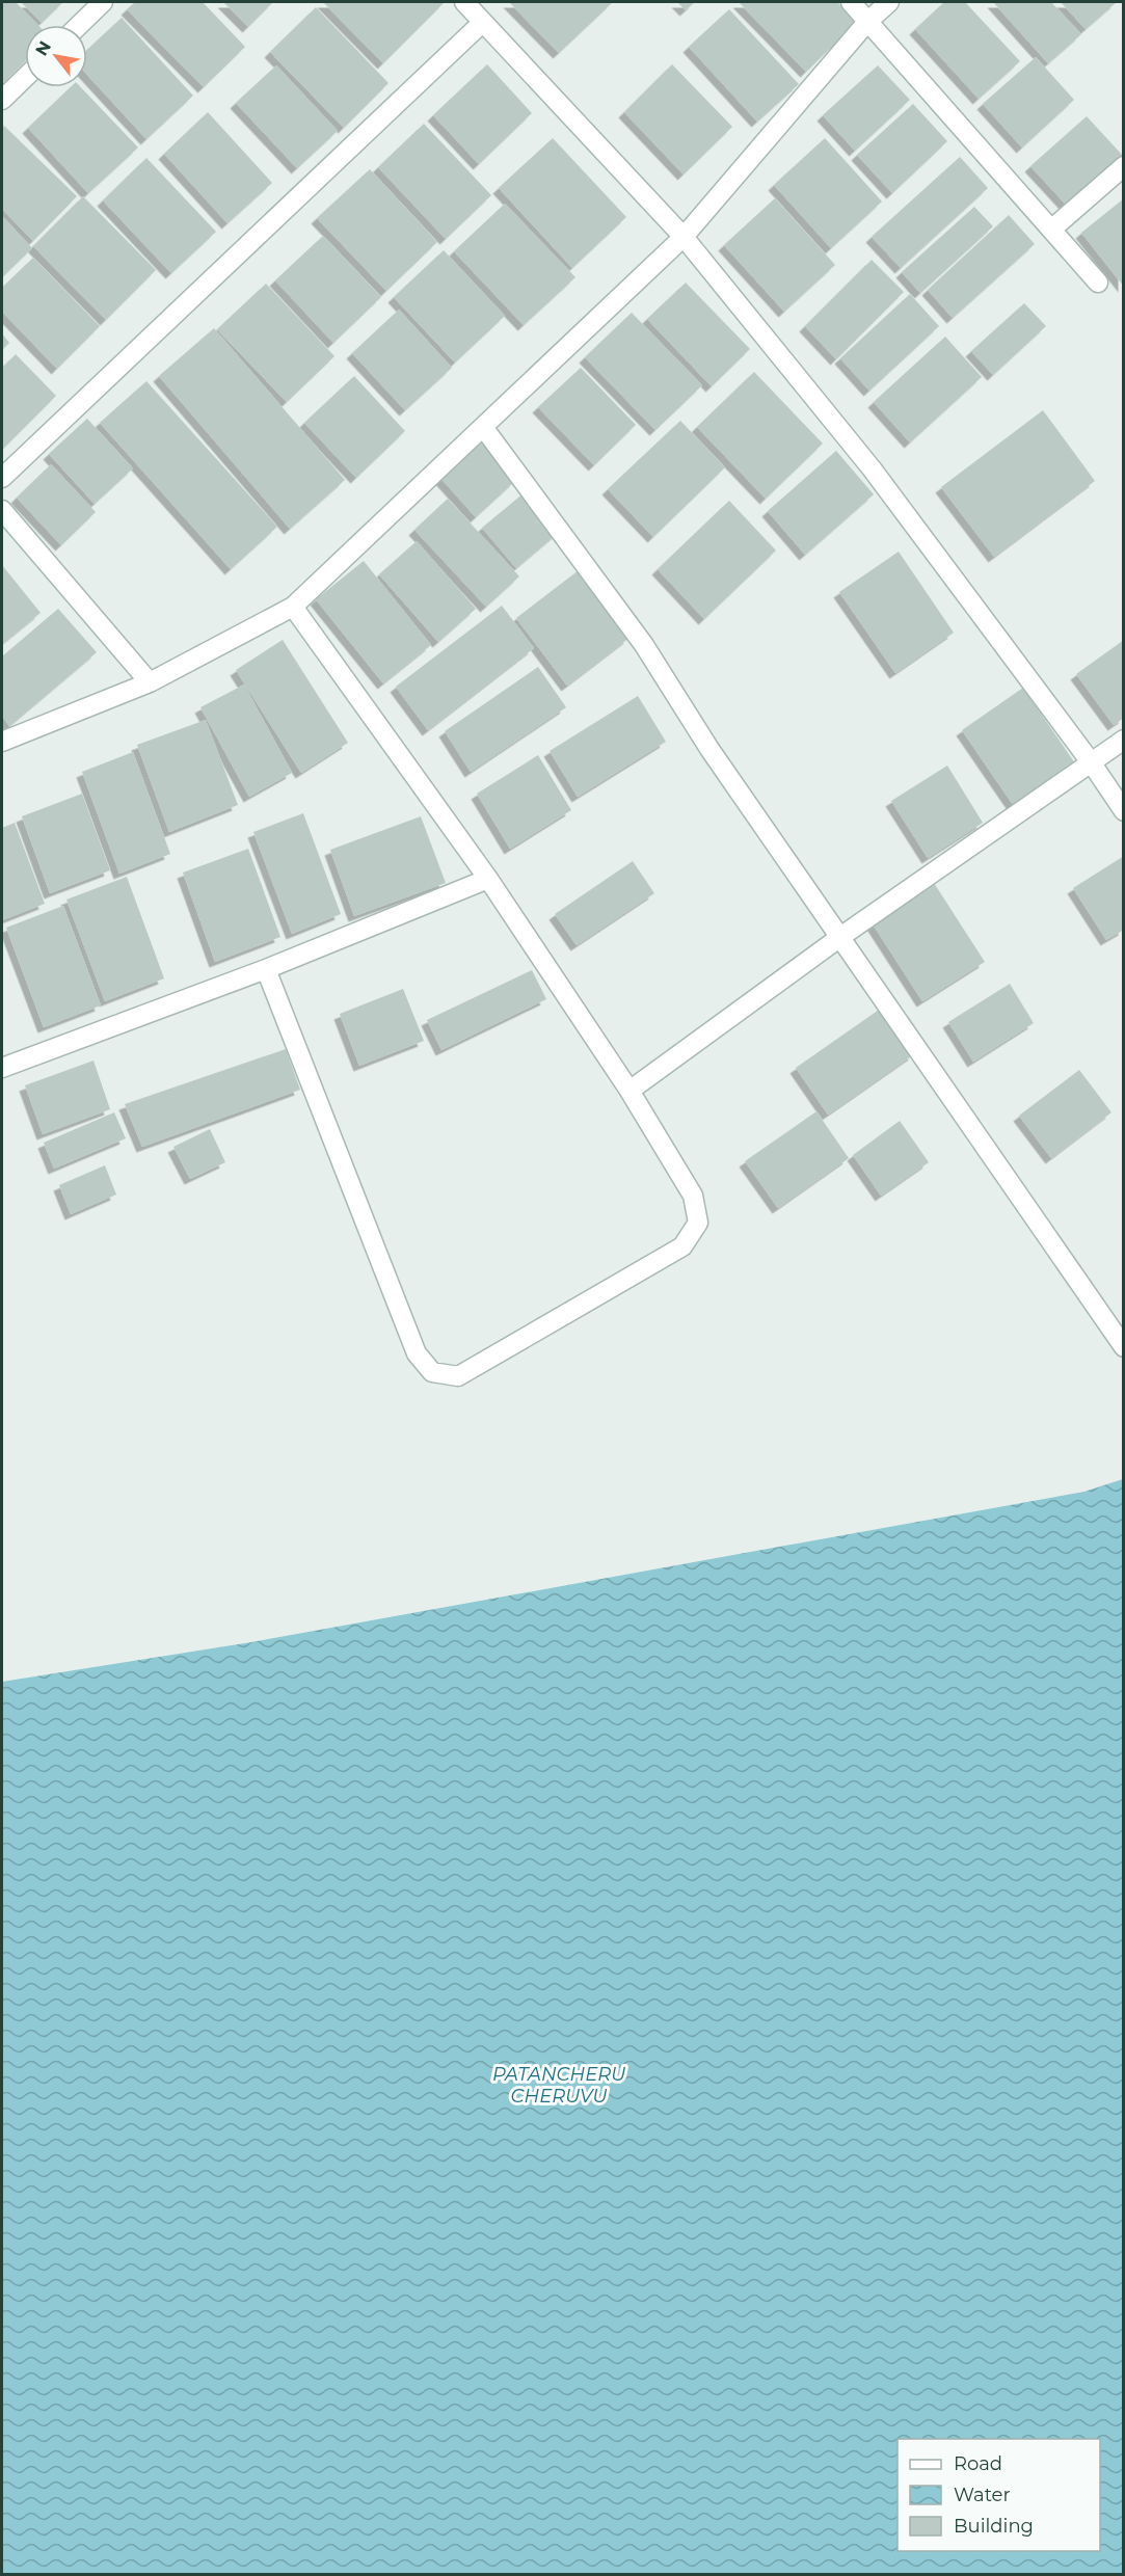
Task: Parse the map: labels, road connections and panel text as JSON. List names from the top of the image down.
{
  "water": ["PATANCHERU CHERUVU"],
  "legend": ["Road", "Water", "Building"],
  "north": "top left"
}
